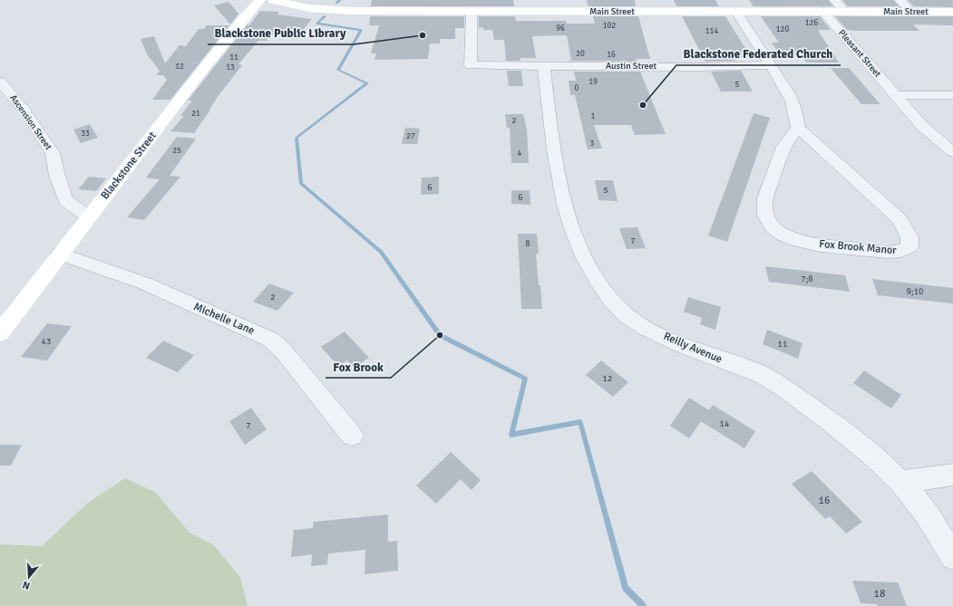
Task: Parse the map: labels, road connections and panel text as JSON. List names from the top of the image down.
{
  "streets": {
    "main road": ["Main Street", "Blackstone Street"],
    "street": [
      "Pleasant Street",
      "Austin Street",
      "Ascension Street",
      "Fox Brook Manor",
      "Michelle Lane",
      "Reilly Avenue"
    ]
  },
  "crossings": [
    ["Main Street", "Pleasant Street"],
    ["Main Street", "Austin Street"],
    ["Austin Street", "Reilly Avenue"],
    ["Ascension Street", "Blackstone Street"],
    ["Blackstone Street", "Michelle Lane"]
  ],
  "places": ["Blackstone Public Library", "Blackstone Federated Church", "Fox Brook"],
  "house_numbers": [
    "126",
    "102",
    "96",
    "120",
    "114",
    "20",
    "16",
    "11",
    "12",
    "13",
    "19",
    "5",
    "0",
    "21",
    "1",
    "2",
    "33",
    "27",
    "3",
    "25",
    "4",
    "6",
    "5",
    "6",
    "7",
    "8",
    "7;8",
    "9;10",
    "2",
    "43",
    "11",
    "12",
    "14",
    "7",
    "16",
    "18"
  ],
  "north": "bottom"
}
